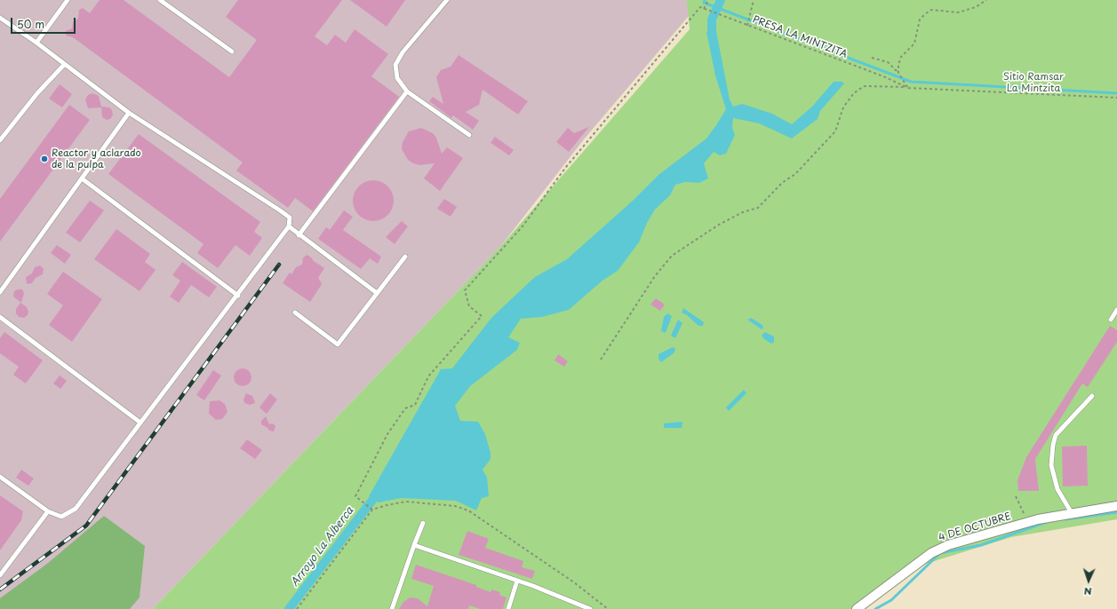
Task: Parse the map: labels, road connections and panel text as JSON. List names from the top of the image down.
{
  "streets": {
    "street": ["4 DE OCTUBRE"],
    "path": ["PRESA LA MINTZITA"]
  },
  "water": ["Arroyo La Alberca"],
  "parks": ["Sitio Ramsar La Mintzita"],
  "places": ["Reactor y aclarado de la pulpa"],
  "scale_bar": "50 m",
  "north": "bottom"
}
